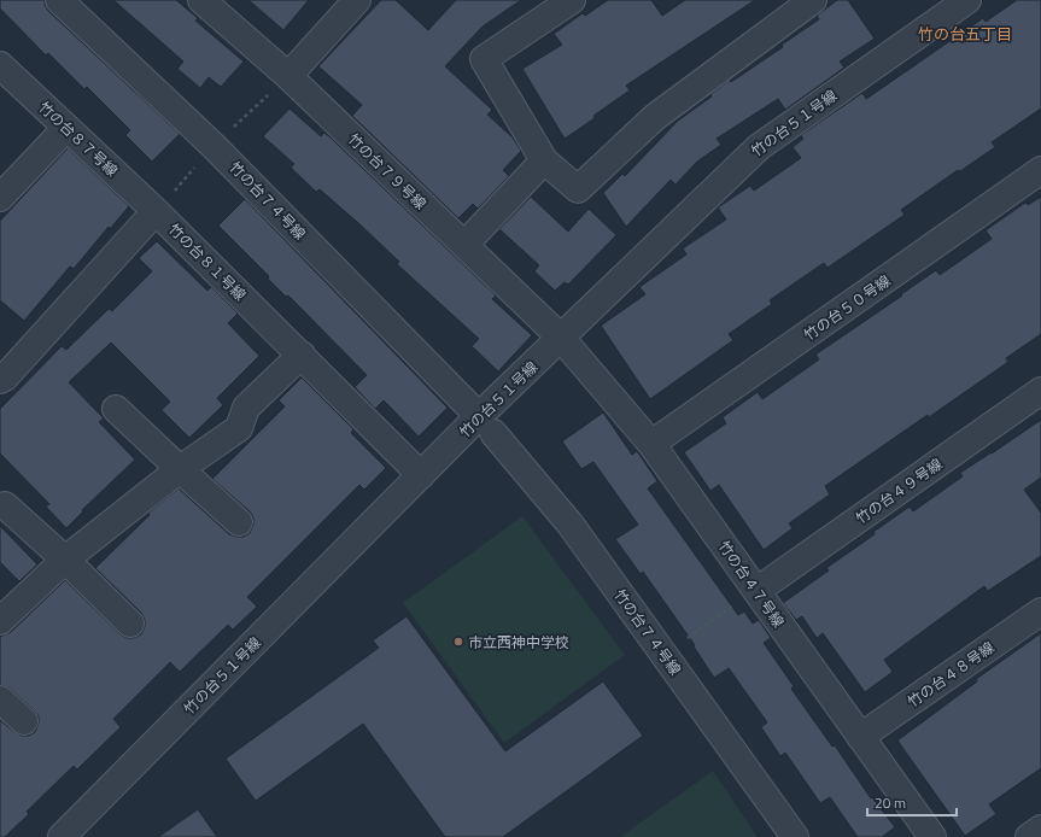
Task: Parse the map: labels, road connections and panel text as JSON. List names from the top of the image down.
{
  "streets": {
    "street": [
      "竹の台５１号線",
      "竹の台８７号線",
      "竹の台７９号線",
      "竹の台７４号線",
      "竹の台８１号線",
      "竹の台５０号線",
      "竹の台４９号線",
      "竹の台４７号線",
      "竹の台４８号線"
    ]
  },
  "crossings": [
    ["竹の台５１号線", "竹の台７９号線"],
    ["竹の台５１号線", "竹の台８１号線"],
    ["竹の台５１号線", "竹の台４７号線"],
    ["竹の台８７号線", "竹の台８１号線"],
    ["竹の台７９号線", "竹の台４７号線"],
    ["竹の台５０号線", "竹の台４７号線"],
    ["竹の台４９号線", "竹の台４７号線"],
    ["竹の台４７号線", "竹の台４８号線"]
  ],
  "districts": ["竹の台五丁目"],
  "places": ["市立西神中学校"],
  "scale_bar": "20 m"
}
